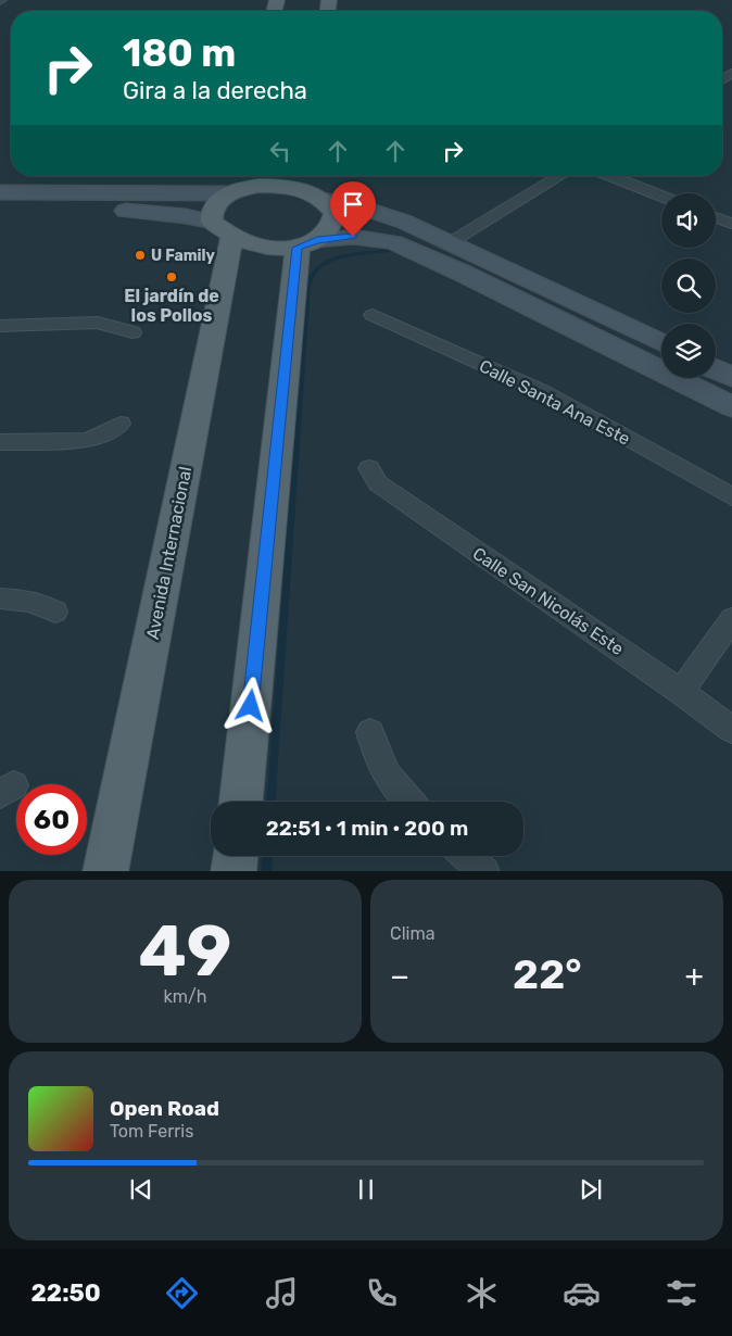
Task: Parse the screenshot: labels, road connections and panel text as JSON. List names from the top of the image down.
{
  "streets": {
    "main road": ["Avenida Internacional"],
    "street": ["Calle Santa Ana Este", "Calle San Nicolás Este"]
  },
  "places": ["U Family", "El jardín de los Pollos"],
  "page": {
    "turn": ["180 m", "Gira a la derecha"],
    "limit": "60",
    "trip": "22:51 · 1 min · 200 m",
    "tile": [
      ["49", "km/h"],
      "Clima"
    ],
    "heat": ["−", "22°", "+"],
    "song": ["Open Road", "Tom Ferris"],
    "tabs": "22:50"
  }
}
